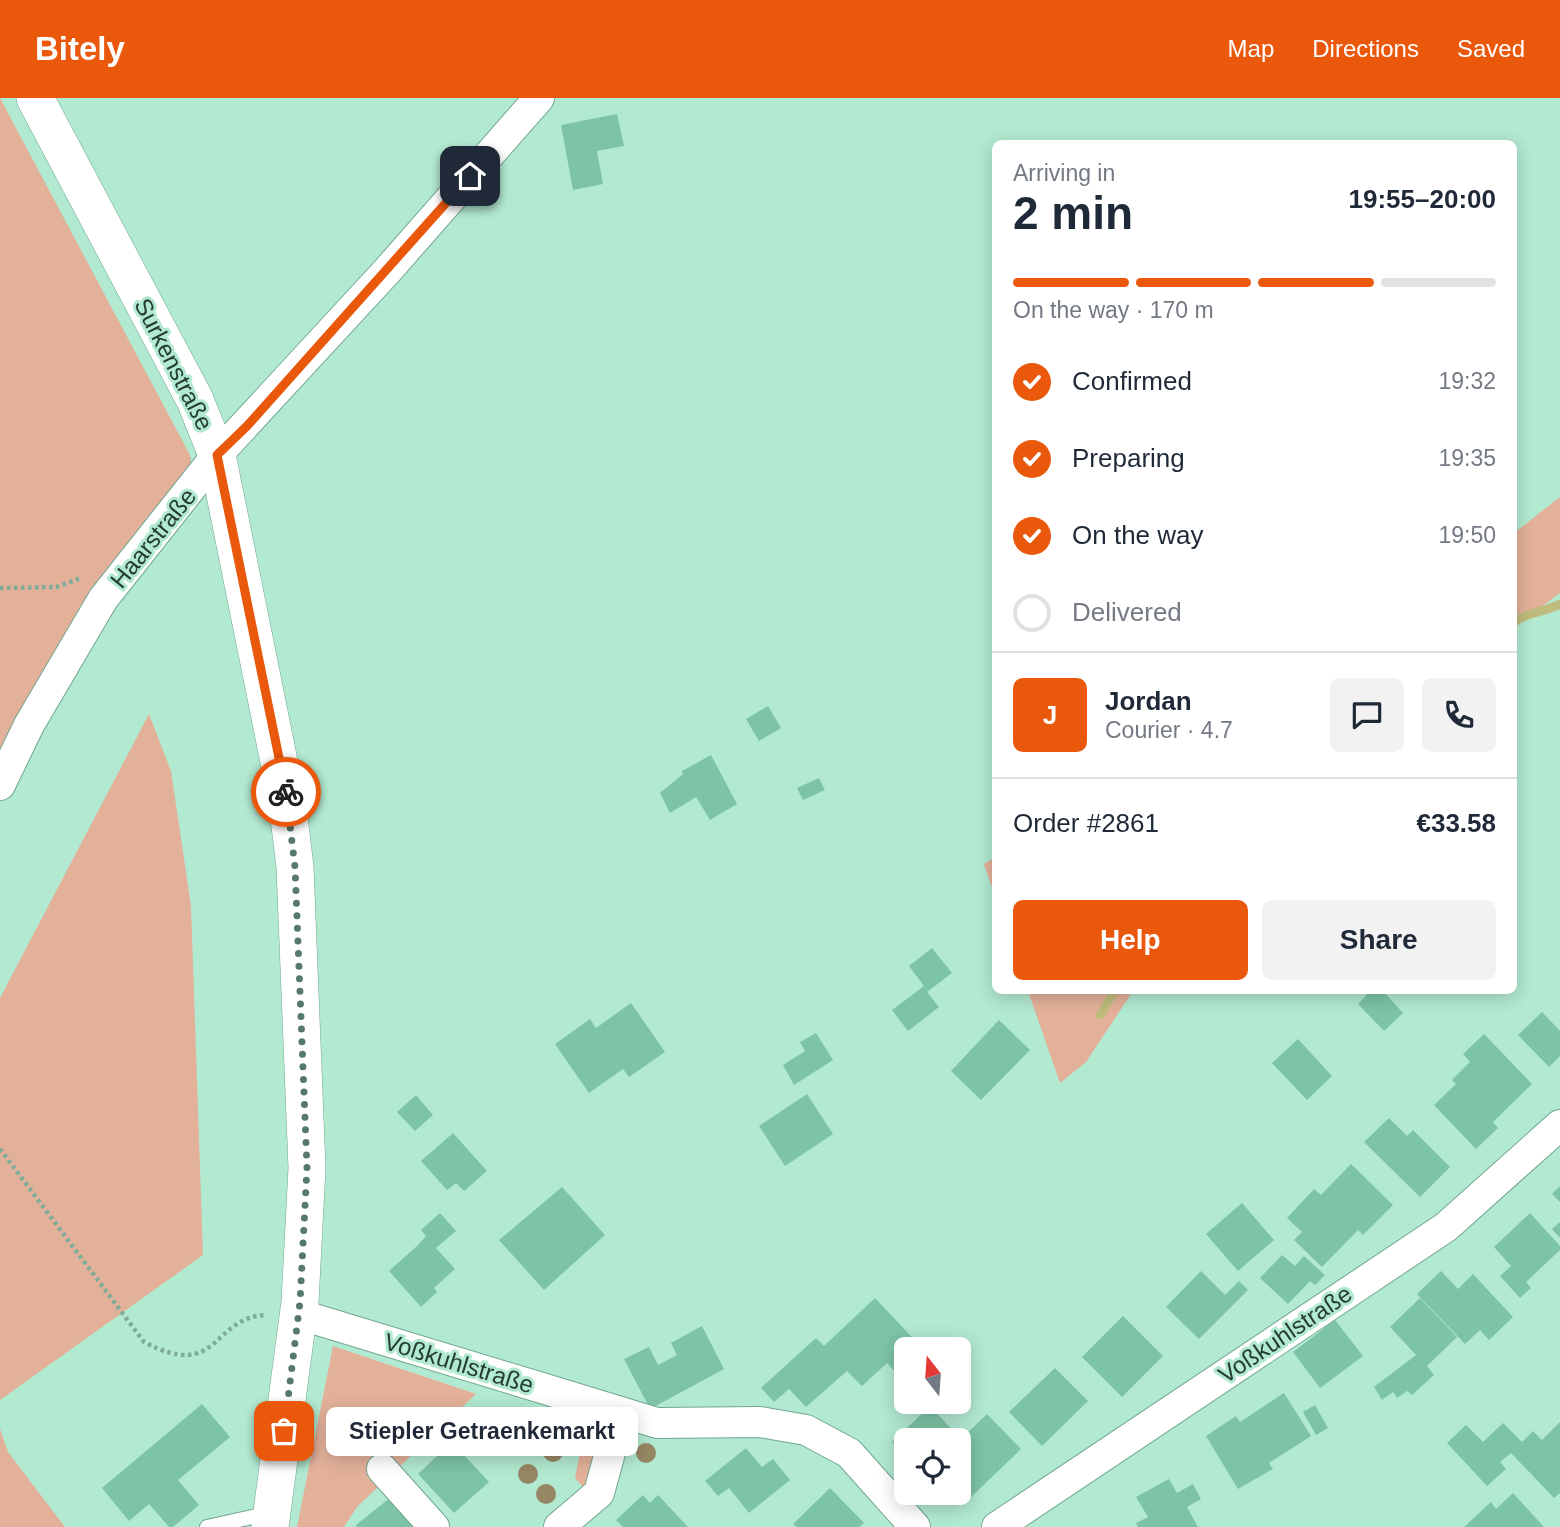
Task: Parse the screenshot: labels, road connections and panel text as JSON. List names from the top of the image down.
{
  "streets": {
    "street": ["Surkenstraße", "Haarstraße", "Voßkuhlstraße"]
  },
  "crossings": [
    ["Surkenstraße", "Haarstraße"],
    ["Surkenstraße", "Voßkuhlstraße"]
  ],
  "places": ["Stiepler Getraenkemarkt"],
  "north": "top",
  "page": {
    "header": "Bitely",
    "nav": ["Map", "Directions", "Saved"],
    "heading": ["2 min", "Arriving in", "19:55–20:00"],
    "panel": [
      "Jordan",
      "Courier · 4.7",
      "Order #2861",
      "€33.58"
    ],
    "bar": "On the way · 170 m",
    "list": [
      ["Confirmed", "19:32"],
      ["Preparing", "19:35"],
      ["On the way", "19:50"],
      "Delivered"
    ],
    "round": "J",
    "buttons": ["Help", "Share"],
    "bubble": "Stiepler Getraenkemarkt"
  }
}
